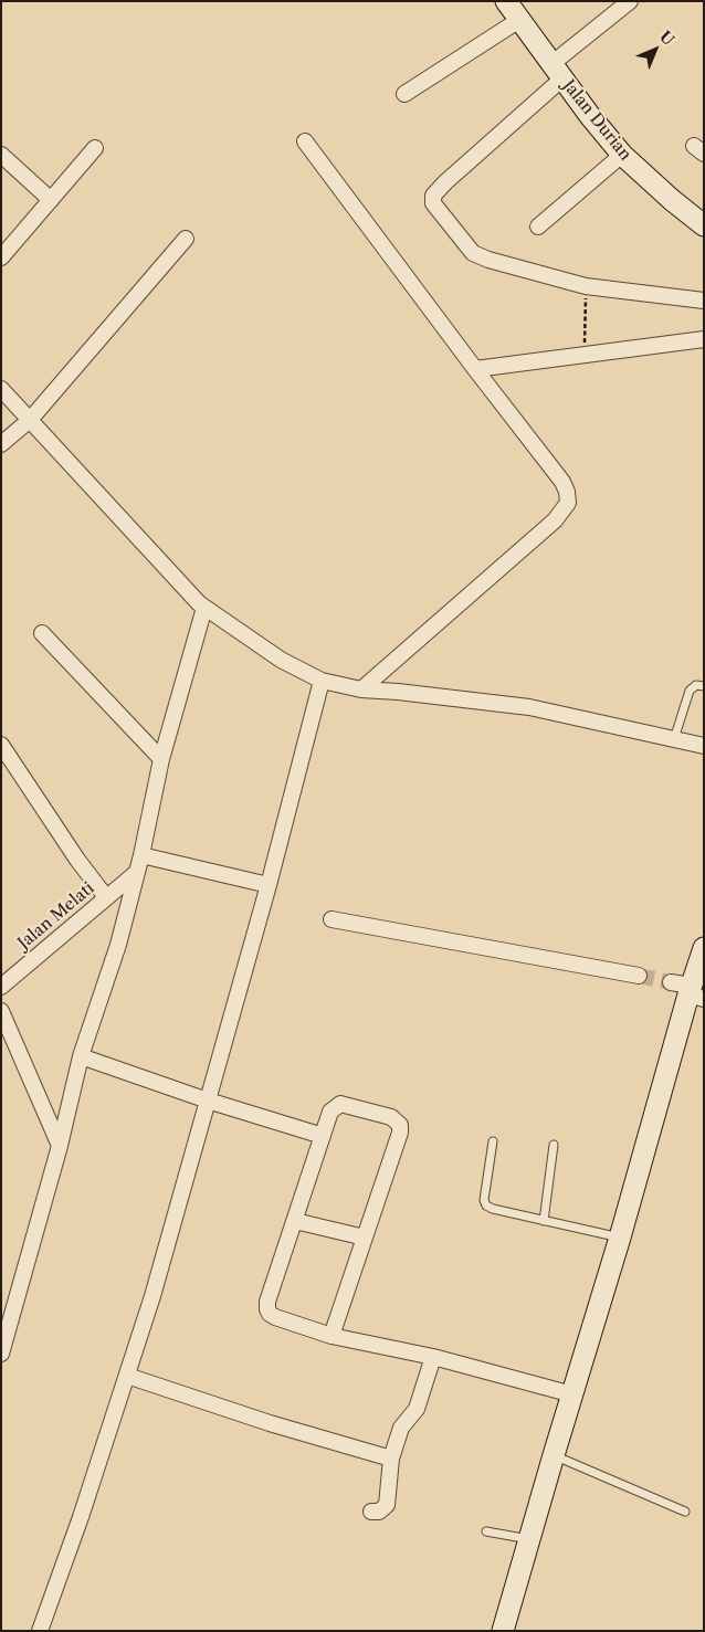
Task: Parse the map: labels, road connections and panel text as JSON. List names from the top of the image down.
{
  "streets": {
    "main road": ["Jalan Durian"],
    "street": ["Jalan Melati"]
  },
  "north": "top right"
}
